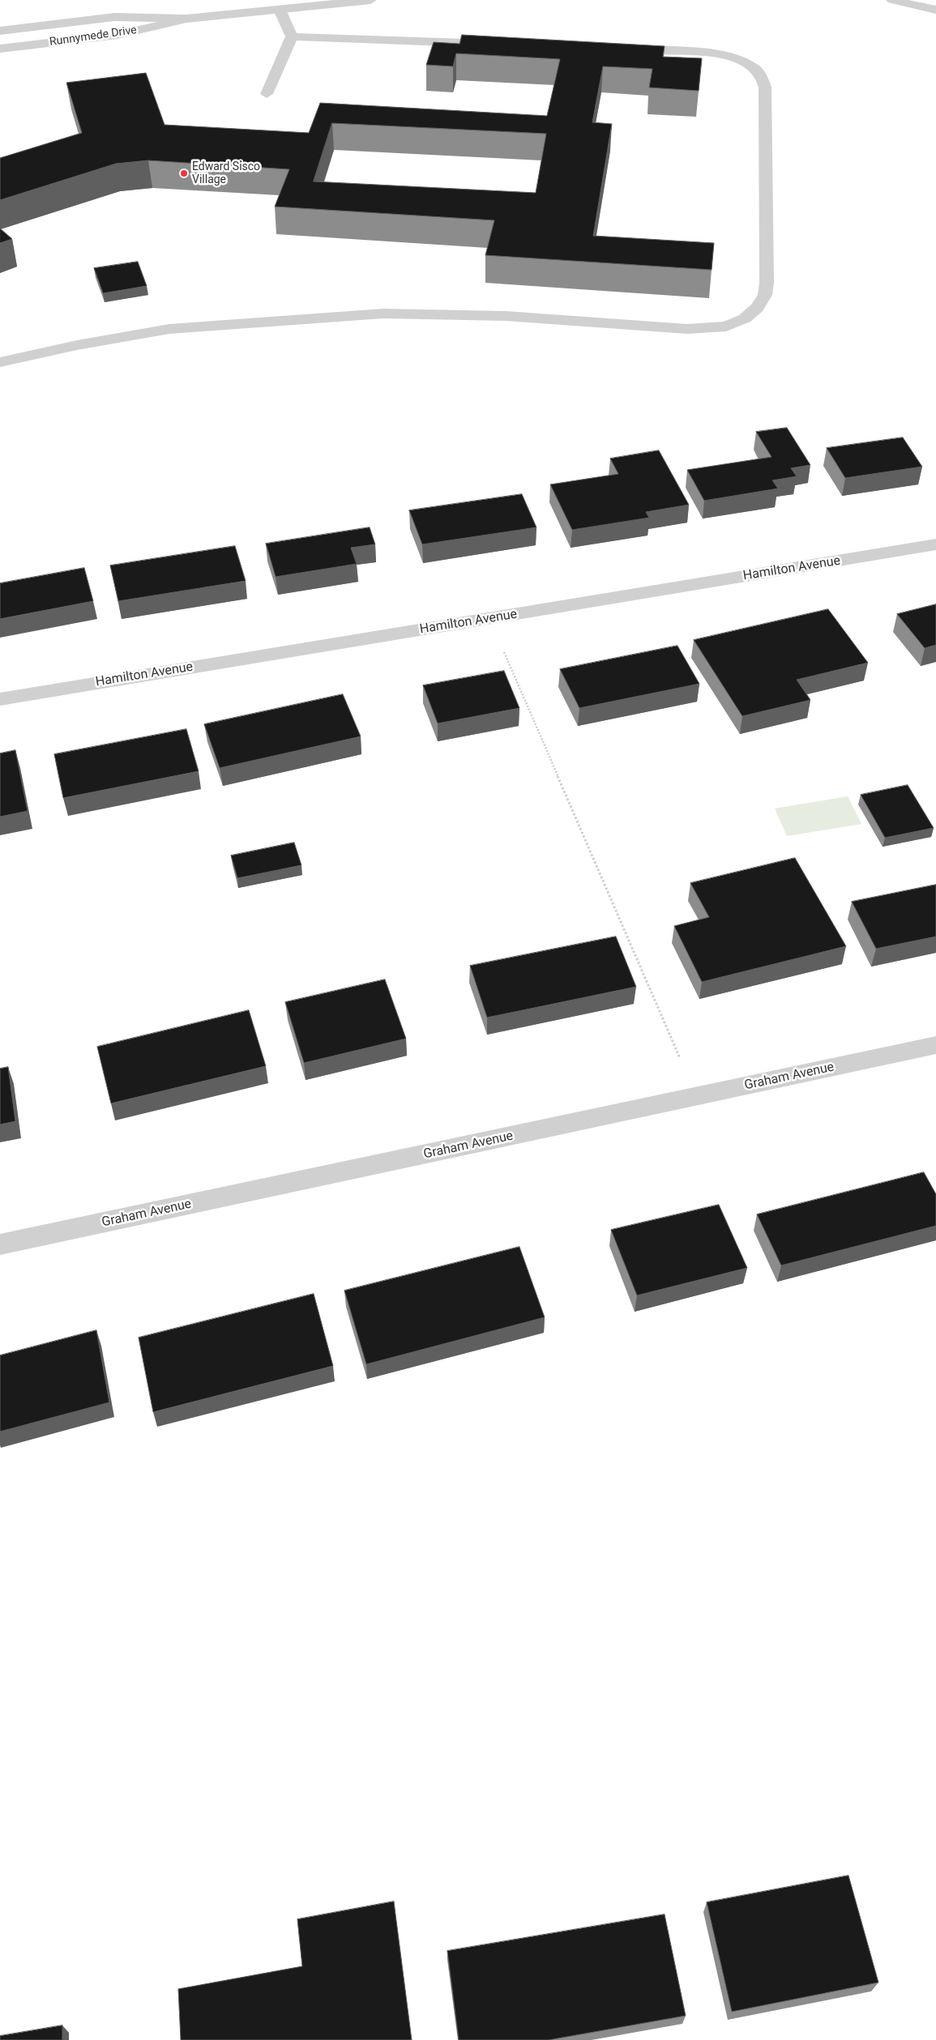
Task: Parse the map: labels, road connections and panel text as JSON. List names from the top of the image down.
{
  "streets": {
    "street": ["Runnymede Drive", "Hamilton Avenue", "Graham Avenue"]
  },
  "places": ["Edward Sisco Village"]
}
